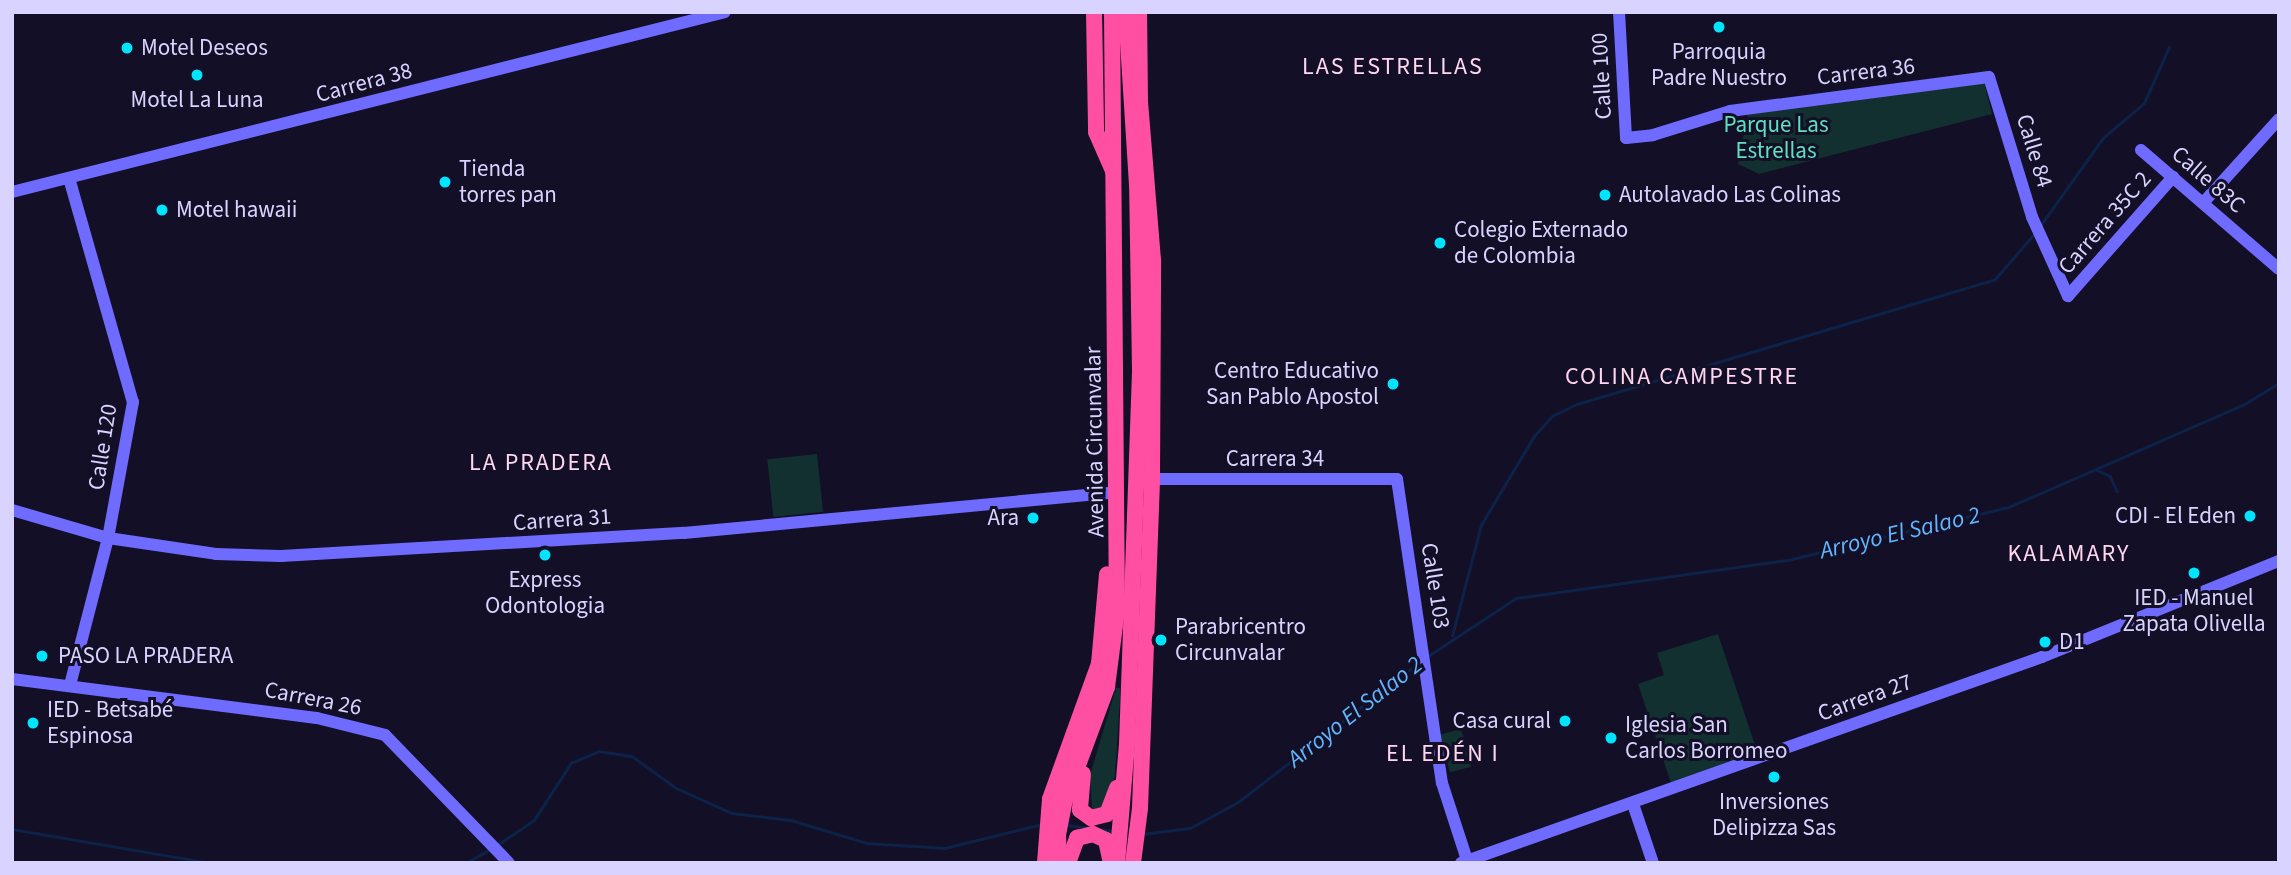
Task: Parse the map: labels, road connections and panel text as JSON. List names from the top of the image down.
{
  "streets": {
    "highway": ["Avenida Circunvalar"],
    "street": [
      "Carrera 36",
      "Calle 100",
      "Carrera 38",
      "Calle 84",
      "Calle 83C",
      "Carrera 35C 2",
      "Calle 120",
      "Carrera 34",
      "Carrera 31",
      "Calle 103",
      "Carrera 27",
      "Carrera 26"
    ]
  },
  "crossings": [
    ["Carrera 36", "Calle 100"],
    ["Carrera 36", "Calle 84"],
    ["Carrera 38", "Calle 120"],
    ["Calle 84", "Carrera 35C 2"],
    ["Calle 83C", "Carrera 35C 2"],
    ["Avenida Circunvalar", "Carrera 31"],
    ["Calle 120", "Carrera 31"],
    ["Calle 120", "Carrera 26"],
    ["Carrera 34", "Calle 103"],
    ["Calle 103", "Carrera 27"]
  ],
  "districts": [
    "LAS ESTRELLAS",
    "COLINA CAMPESTRE",
    "LA PRADERA",
    "KALAMARY",
    "EL EDÉN I"
  ],
  "water": ["Arroyo El Salao 2"],
  "parks": ["Parque Las Estrellas"],
  "places": [
    "Parroquia Padre Nuestro",
    "Motel Deseos",
    "Motel La Luna",
    "Tienda torres pan",
    "Autolavado Las Colinas",
    "Motel hawaii",
    "Colegio Externado de Colombia",
    "Centro Educativo San Pablo Apostol",
    "CDI - El Eden",
    "Ara",
    "Express Odontologia",
    "IED - Manuel Zapata Olivella",
    "Parabricentro Circunvalar",
    "D1",
    "PASO LA PRADERA",
    "Casa cural",
    "IED - Betsabé Espinosa",
    "Iglesia San Carlos Borromeo",
    "Inversiones Delipizza Sas"
  ]
}
